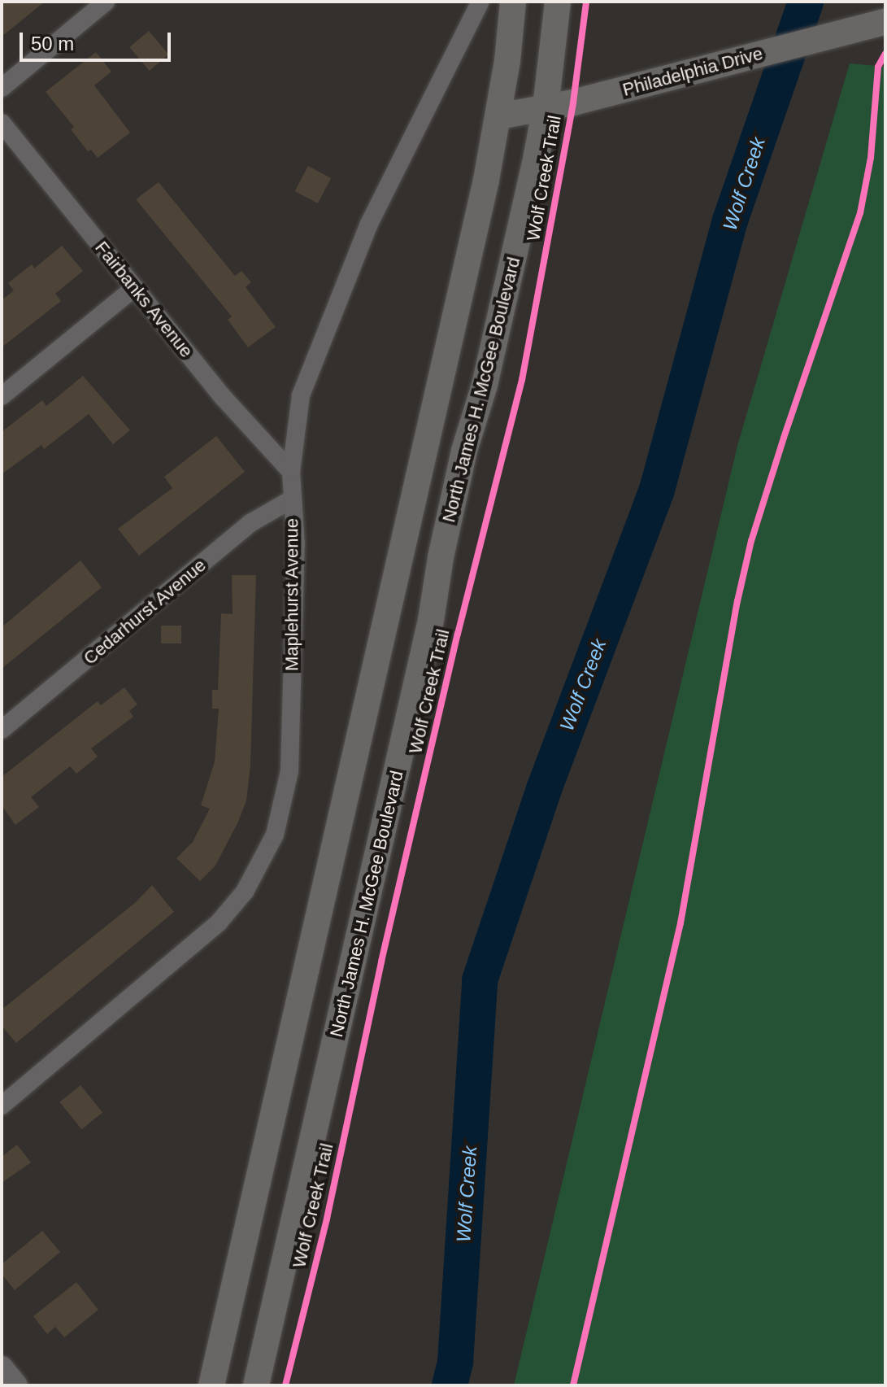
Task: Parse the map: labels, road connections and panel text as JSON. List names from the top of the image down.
{
  "streets": {
    "main road": ["Philadelphia Drive", "North James H. McGee Boulevard"],
    "street": ["Fairbanks Avenue", "Maplehurst Avenue", "Cedarhurst Avenue"],
    "cycle path": ["Wolf Creek Trail"]
  },
  "crossings": [
    ["Philadelphia Drive", "North James H. McGee Boulevard"],
    ["Fairbanks Avenue", "Maplehurst Avenue"],
    ["Maplehurst Avenue", "Cedarhurst Avenue"]
  ],
  "water": ["Wolf Creek"],
  "scale_bar": "50 m"
}
